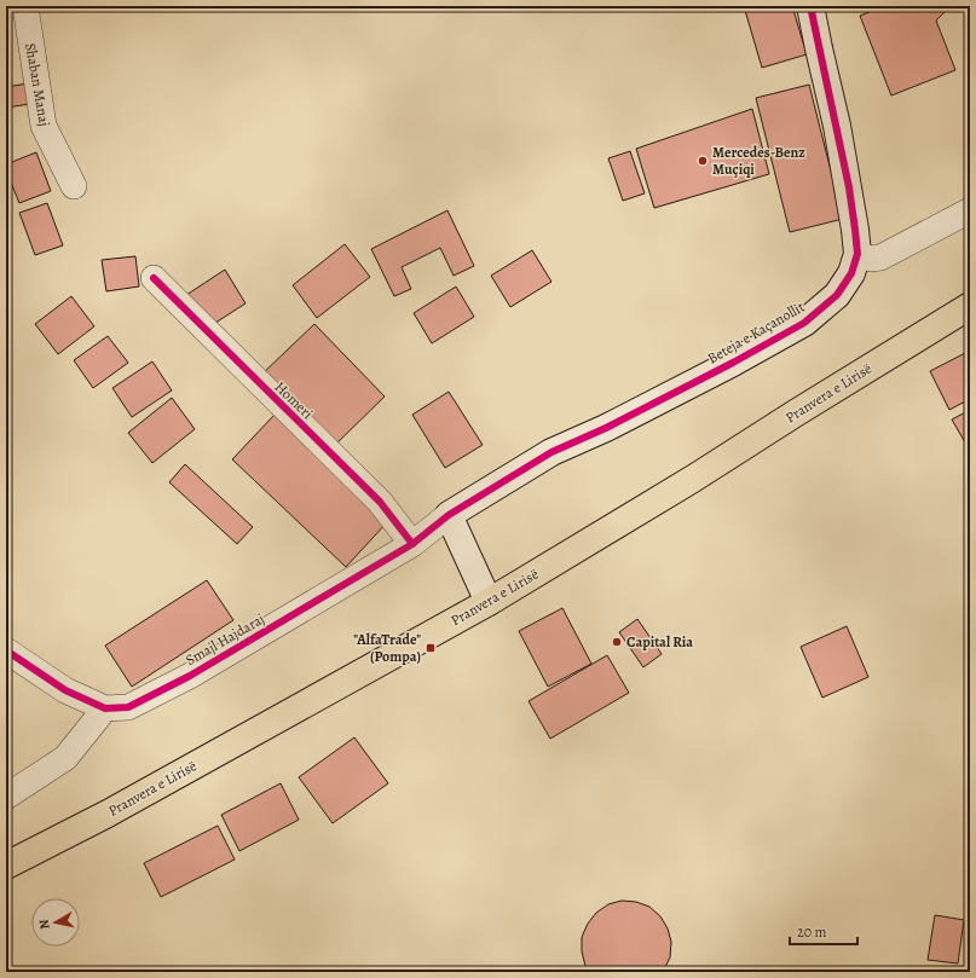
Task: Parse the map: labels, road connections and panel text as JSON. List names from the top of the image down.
{
  "streets": {
    "main road": ["Pranvera e Lirisë"],
    "street": [
      "Shaban Manaj",
      "Beteja e Kaçanollit",
      "Homeri",
      "Smajl Hajdaraj"
    ]
  },
  "crossings": [
    ["Beteja e Kaçanollit", "Smajl Hajdaraj"],
    ["Homeri", "Smajl Hajdaraj"]
  ],
  "places": {
    "other": ["Mercedes-Benz Muçiqi", "Capital Ria"],
    "transit": ["\"AlfaTrade\" (Pompa)"]
  },
  "scale_bar": "20 m",
  "north": "left"
}
